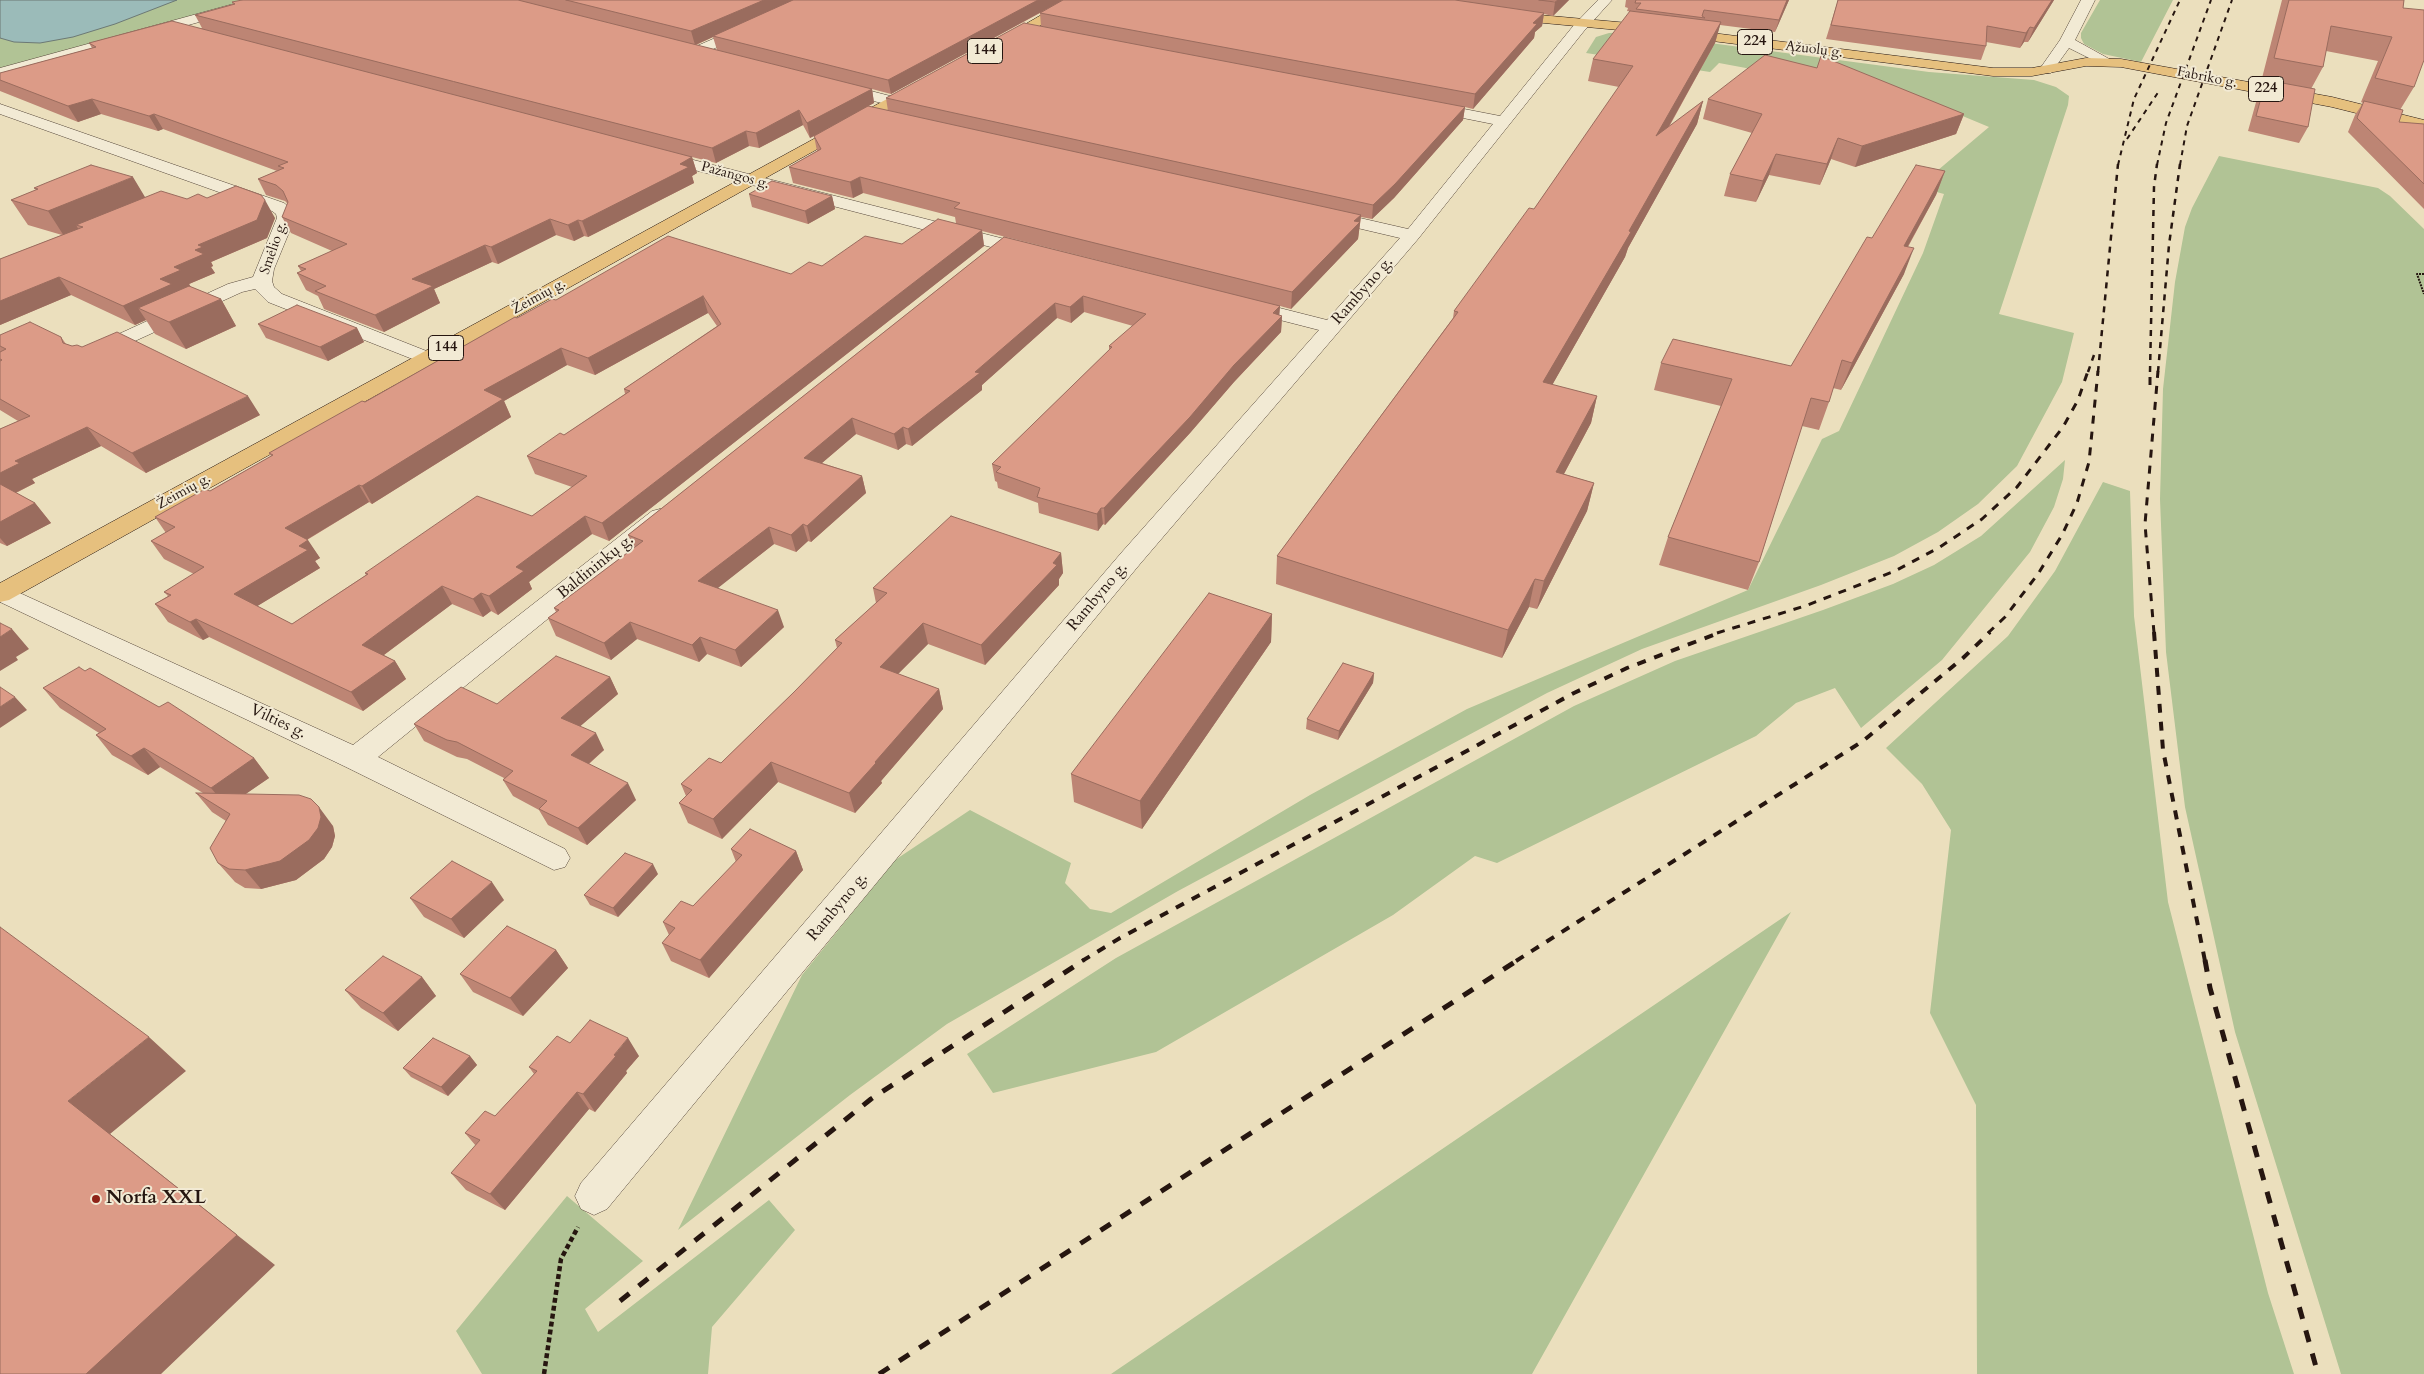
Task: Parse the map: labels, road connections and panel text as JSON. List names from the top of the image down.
{
  "streets": {
    "main road": [
      "224",
      "Ąžuolų g.",
      "144",
      "Fabriko g.",
      "Žeimių g."
    ],
    "street": [
      "Pažangos g.",
      "Smėlio g.",
      "Rambyno g.",
      "Baldininkų g.",
      "Vilties g."
    ]
  },
  "crossings": [
    ["Ąžuolų g.", "Fabriko g."],
    ["Ąžuolų g.", "Rambyno g."],
    ["Pažangos g.", "Žeimių g."],
    ["Smėlio g.", "Žeimių g."],
    ["Žeimių g.", "Vilties g."],
    ["Baldininkų g.", "Vilties g."]
  ],
  "places": ["Norfa XXL"]
}
